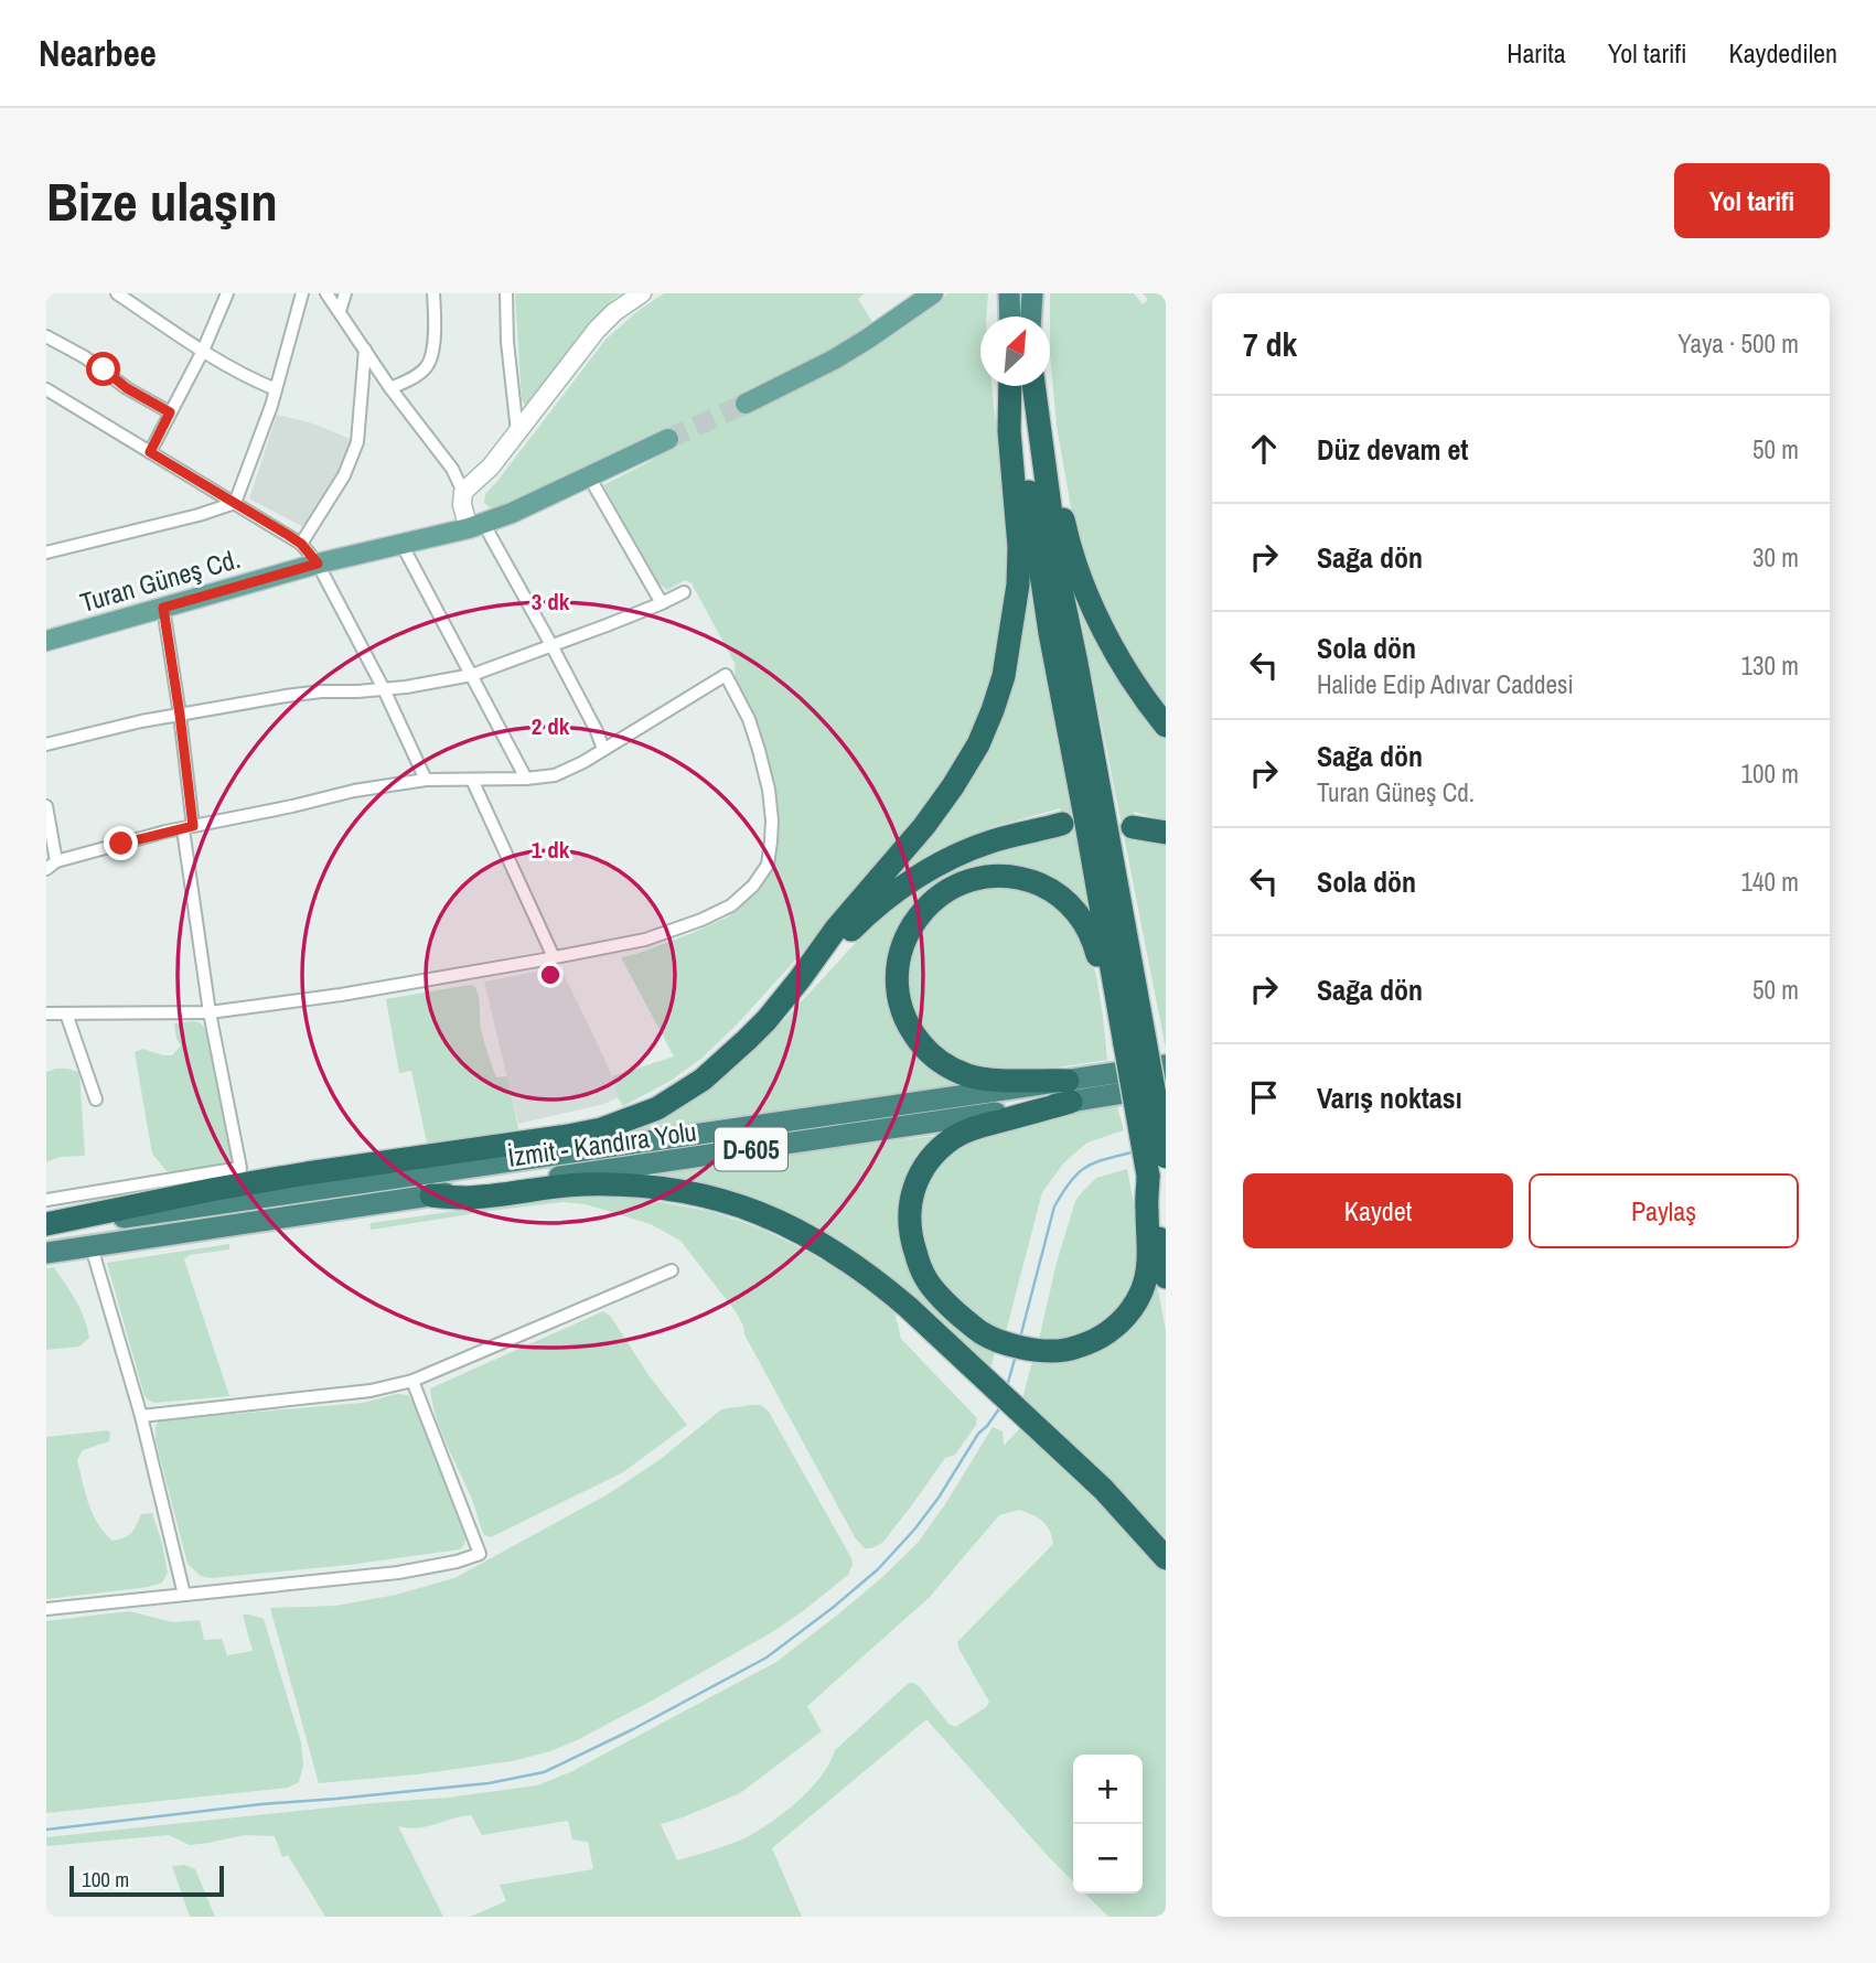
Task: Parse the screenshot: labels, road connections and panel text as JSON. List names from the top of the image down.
{
  "streets": {
    "highway": ["İzmit - Kandıra Yolu", "D-605"],
    "main road": ["Turan Güneş Cd."]
  },
  "scale_bar": "100 m",
  "north": "top right",
  "page": {
    "header": "Nearbee",
    "nav": ["Harita", "Yol tarifi", "Kaydedilen"],
    "buttons": [
      "Yol tarifi",
      ["Kaydet", "Paylaş"]
    ],
    "title": "Bize ulaşın",
    "heading": ["7 dk", "Yaya · 500 m"],
    "list": [
      ["Düz devam et", "50 m"],
      ["Sağa dön", "30 m"],
      ["Sola dön", "Halide Edip Adıvar Caddesi", "130 m"],
      ["Sağa dön", "Turan Güneş Cd.", "100 m"],
      ["Sola dön", "140 m"],
      ["Sağa dön", "50 m"],
      "Varış noktası"
    ],
    "map_buttons": ["+", "−"],
    "scale": "100 m"
  },
  "rings": ["3 dk", "2 dk", "1 dk"]
}
